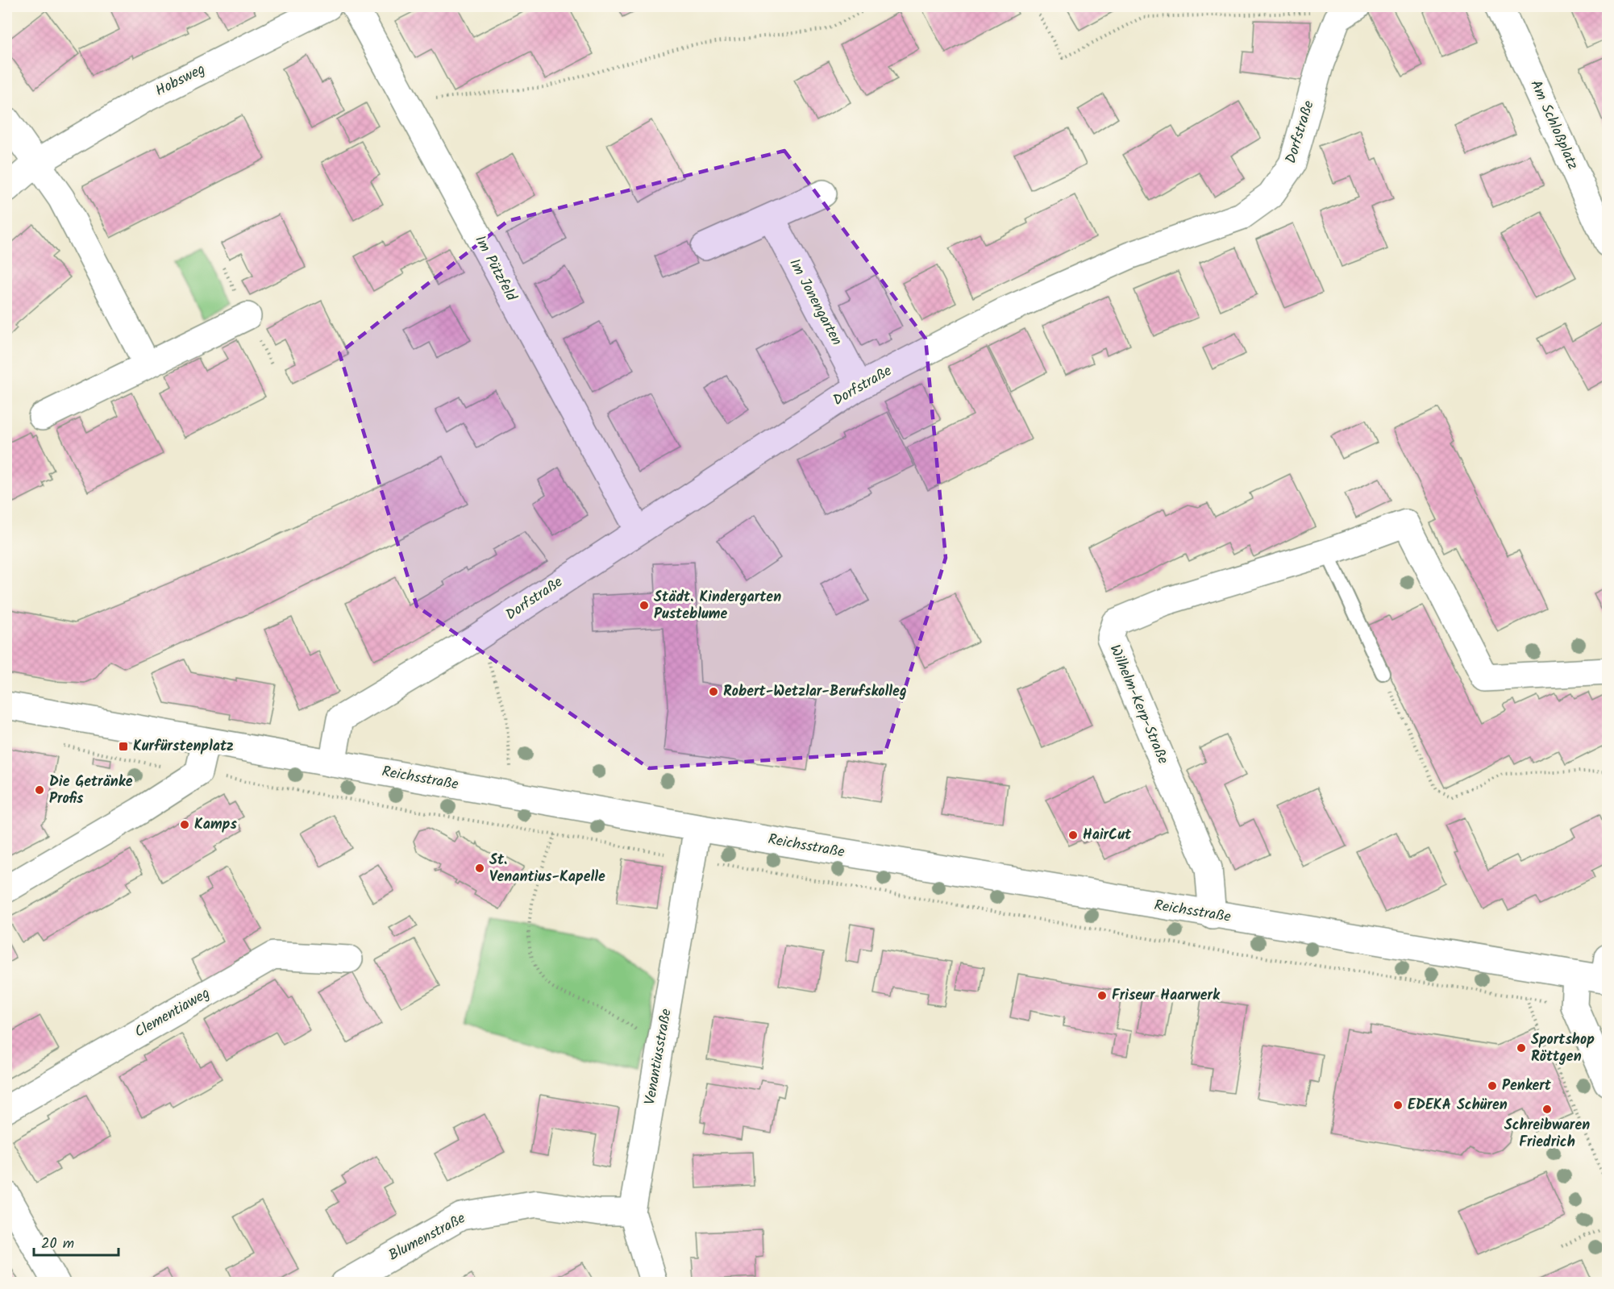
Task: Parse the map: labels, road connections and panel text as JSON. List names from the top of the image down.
{
  "streets": {
    "street": [
      "Hobsweg",
      "Am Schloßplatz",
      "Dorfstraße",
      "Im Pützfeld",
      "Im Jonengarten",
      "Wilhelm-Kerp-Straße",
      "Reichsstraße",
      "Clementiaweg",
      "Venantiusstraße",
      "Blumenstraße"
    ]
  },
  "crossings": [
    ["Dorfstraße", "Im Pützfeld"],
    ["Dorfstraße", "Im Jonengarten"],
    ["Dorfstraße", "Reichsstraße"],
    ["Wilhelm-Kerp-Straße", "Reichsstraße"],
    ["Reichsstraße", "Venantiusstraße"],
    ["Venantiusstraße", "Blumenstraße"]
  ],
  "places": {
    "other": [
      "Städt. Kindergarten Pusteblume",
      "Robert-Wetzlar-Berufskolleg",
      "Die Getränke Profis",
      "Kamps",
      "HairCut",
      "St. Venantius-Kapelle",
      "Friseur Haarwerk",
      "Sportshop Röttgen",
      "Penkert",
      "EDEKA Schüren",
      "Schreibwaren Friedrich"
    ],
    "transit": ["Kurfürstenplatz"]
  },
  "scale_bar": "20 m"
}
